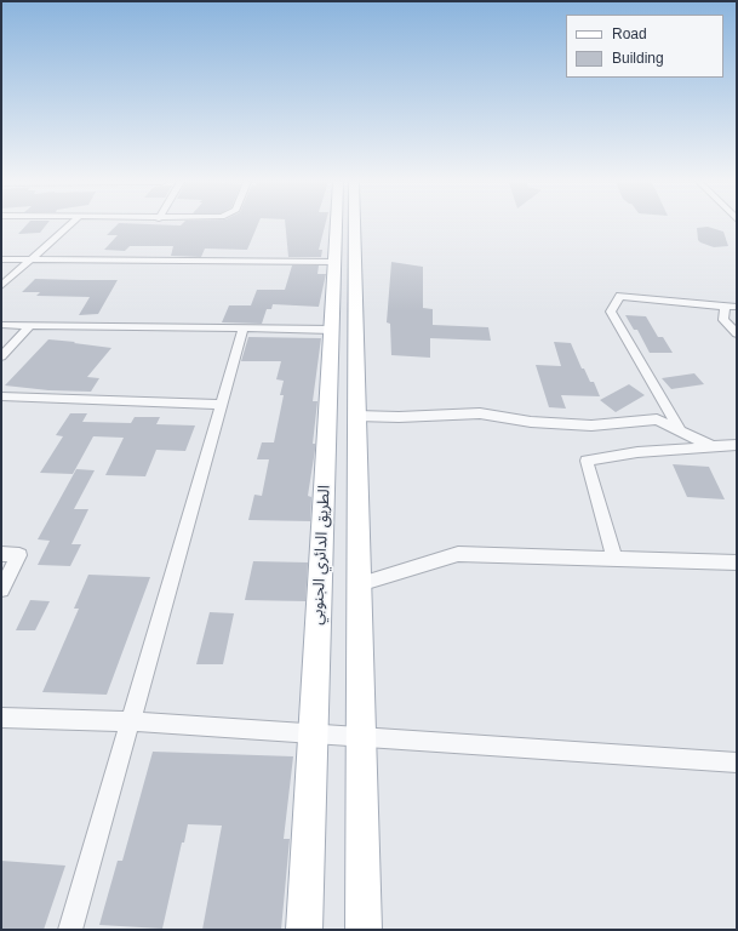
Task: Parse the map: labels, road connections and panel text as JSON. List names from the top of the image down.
{
  "streets": {
    "main road": ["الطريق الدائري الجنوبي"]
  },
  "legend": ["Road", "Building"]
}
